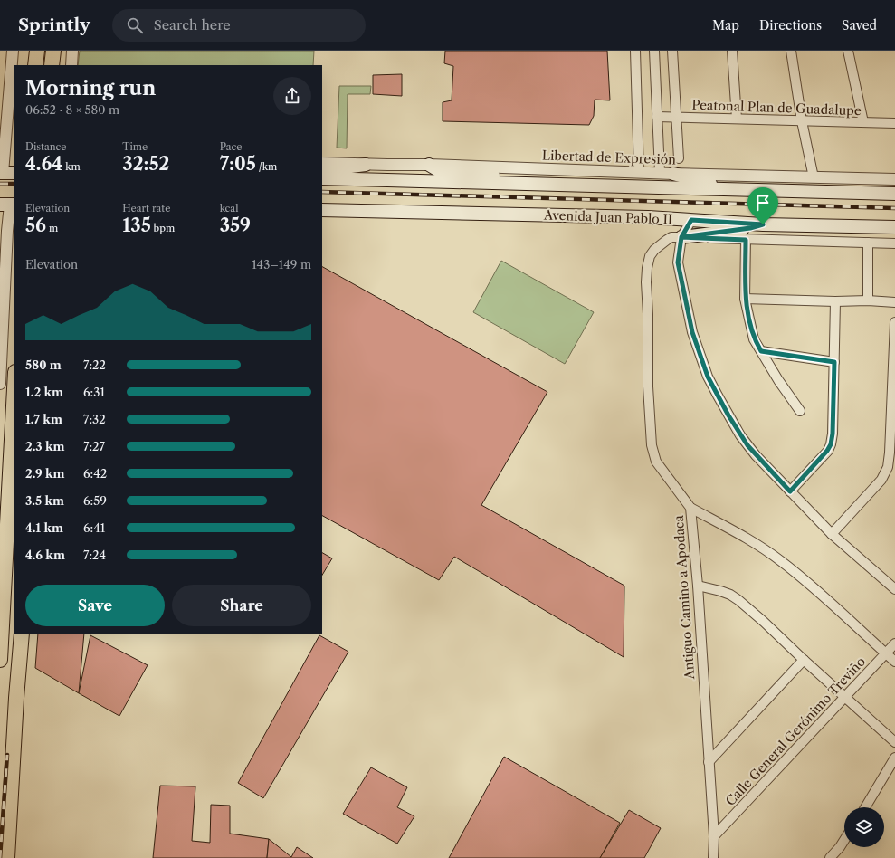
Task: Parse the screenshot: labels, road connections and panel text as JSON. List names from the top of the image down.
{
  "streets": {
    "main road": ["Avenida Juan Pablo II"],
    "street": [
      "Peatonal Plan de Guadalupe",
      "Libertad de Expresión",
      "Antiguo Camino a Apodaca",
      "Calle General Gerónimo Treviño"
    ]
  },
  "crossings": [
    ["Antiguo Camino a Apodaca", "Calle General Gerónimo Treviño"]
  ],
  "page": {
    "header": "Sprintly",
    "search": "Search here",
    "nav": ["Map", "Directions", "Saved"],
    "heading": ["Morning run", "06:52 · 8 × 580 m"],
    "stats": [
      ["Distance", "4.64 km"],
      ["Time", "32:52"],
      ["Pace", "7:05 /km"],
      ["Elevation", "56 m"],
      ["Heart rate", "135 bpm"],
      ["kcal", "359"]
    ],
    "chart": ["Elevation", "143–149 m"],
    "list": [
      {
        "name": "580 m",
        "note": "7:22"
      },
      {
        "name": "1.2 km",
        "note": "6:31"
      },
      {
        "name": "1.7 km",
        "note": "7:32"
      },
      {
        "name": "2.3 km",
        "note": "7:27"
      },
      {
        "name": "2.9 km",
        "note": "6:42"
      },
      {
        "name": "3.5 km",
        "note": "6:59"
      },
      {
        "name": "4.1 km",
        "note": "6:41"
      },
      {
        "name": "4.6 km",
        "note": "7:24"
      }
    ],
    "buttons": ["Save", "Share"]
  }
}
